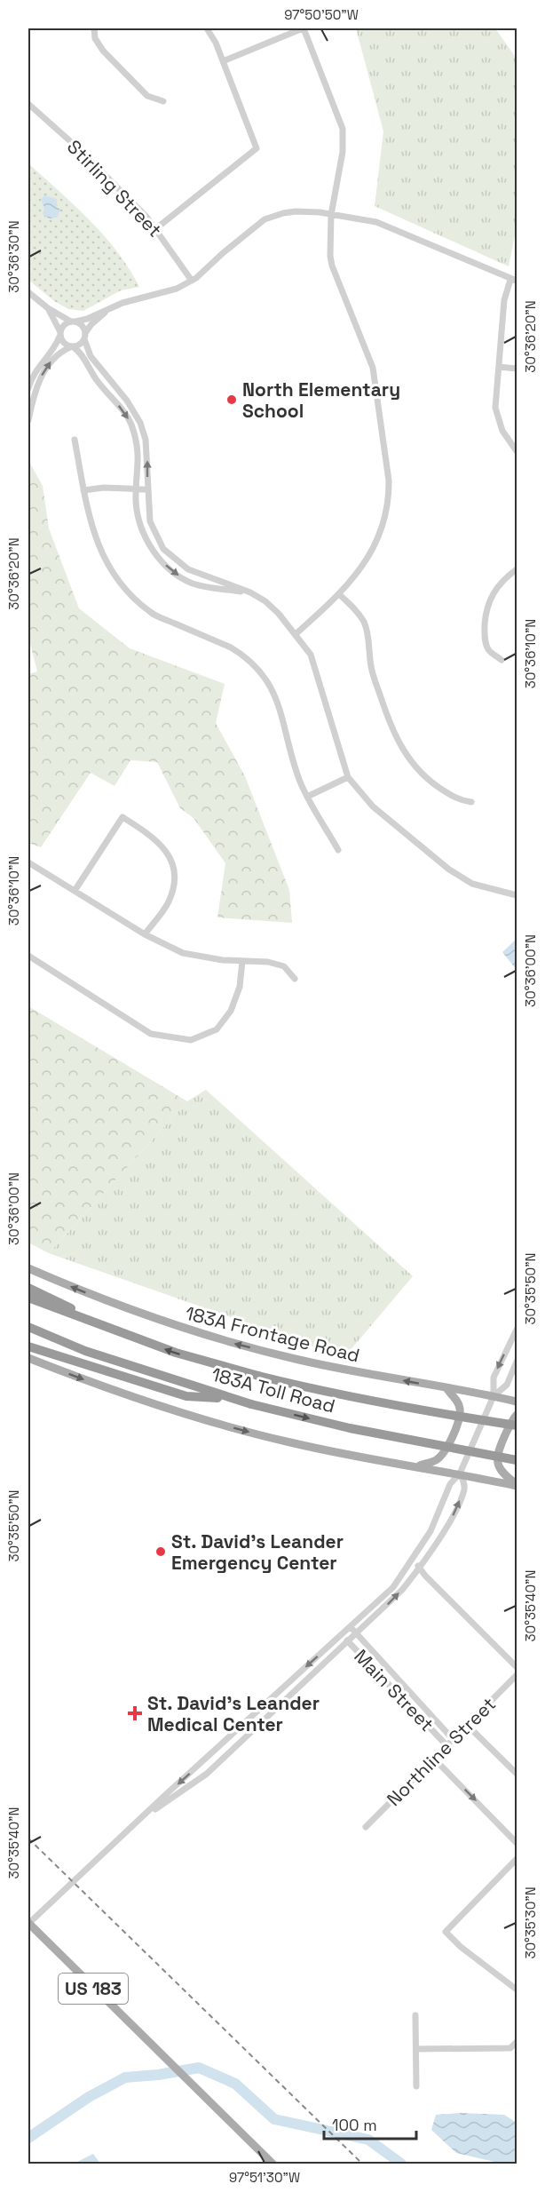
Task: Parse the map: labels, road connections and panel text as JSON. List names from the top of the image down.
{
  "streets": {
    "highway": ["183A Toll Road"],
    "main road": ["183A Frontage Road", "US 183"],
    "street": ["Stirling Street", "Main Street", "Northline Street"]
  },
  "crossings": [
    ["Main Street", "Northline Street"]
  ],
  "one_way": ["183A Frontage Road"],
  "places": {
    "other": ["North Elementary School", "St. David’s Leander Emergency Center"],
    "health": ["St. David’s Leander Medical Center"]
  },
  "scale_bar": "100 m",
  "coordinates": [
    "97°50'50\"W",
    "30°36'30\"N",
    "30°36'20\"N",
    "30°36'10\"N",
    "30°36'00\"N",
    "30°35'50\"N",
    "30°35'40\"N",
    "30°35'30\"N",
    "97°51'30\"W"
  ]
}
